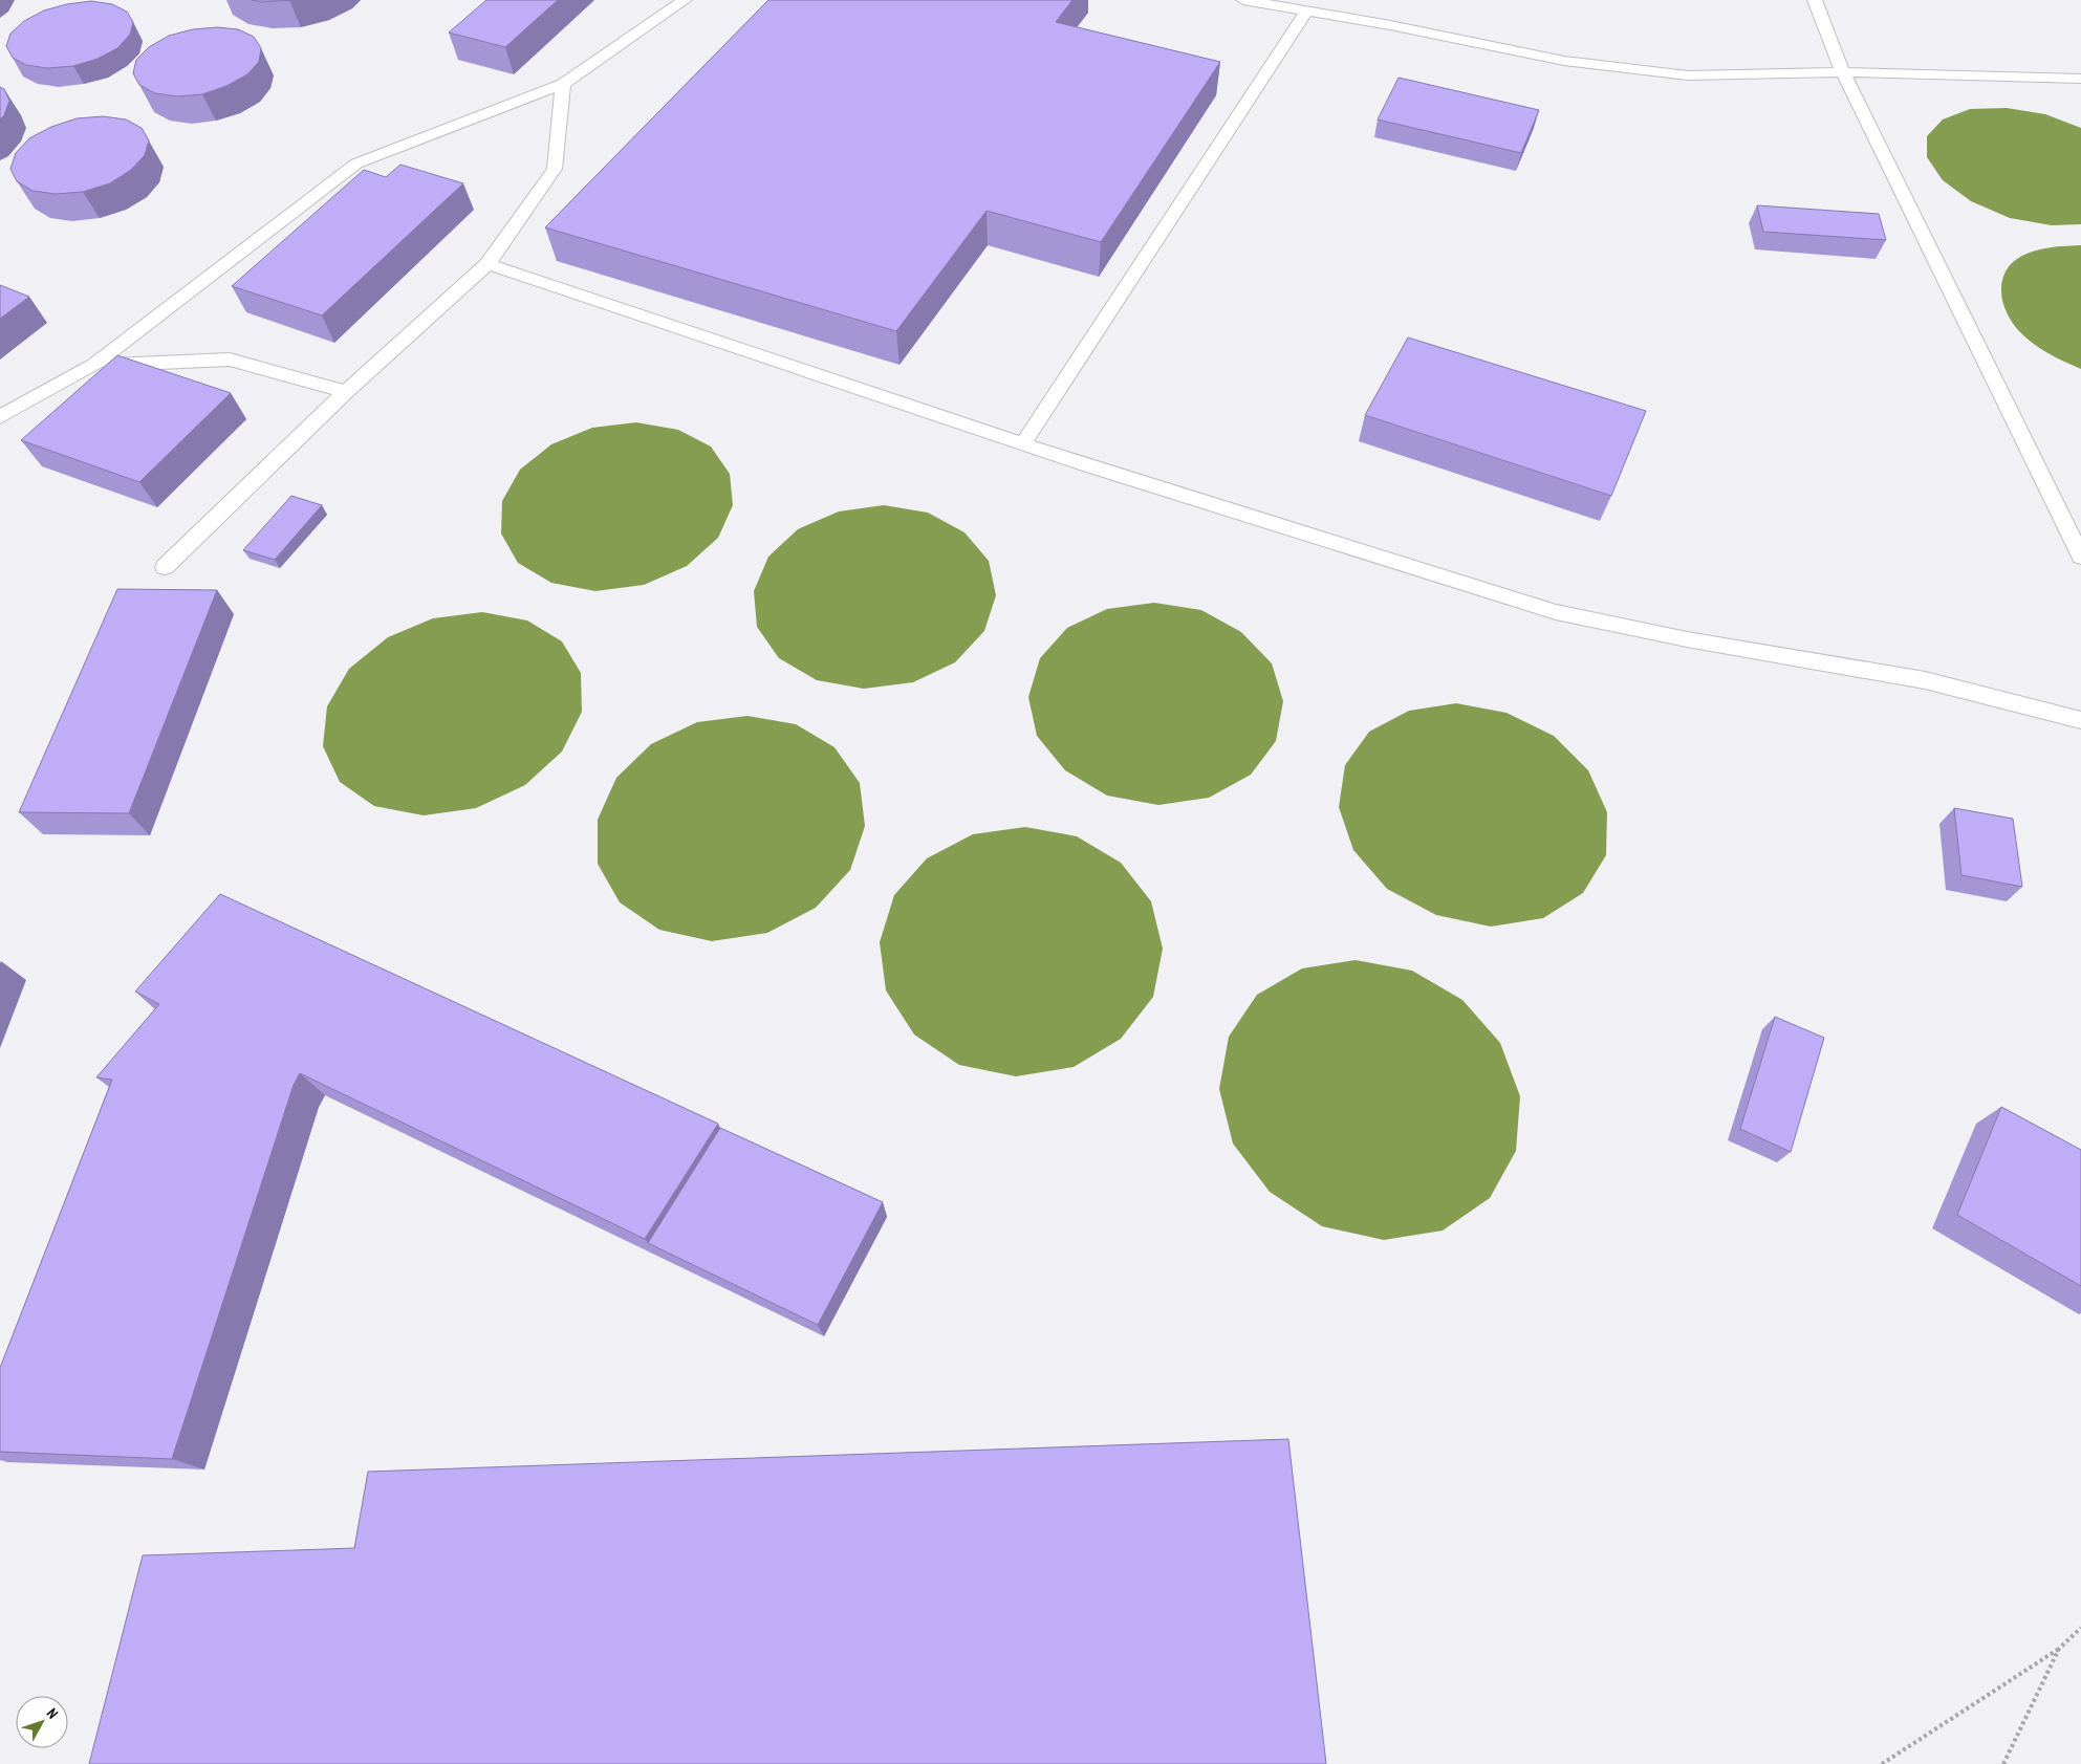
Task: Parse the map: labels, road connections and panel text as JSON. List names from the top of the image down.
{
  "north": "top right"
}
